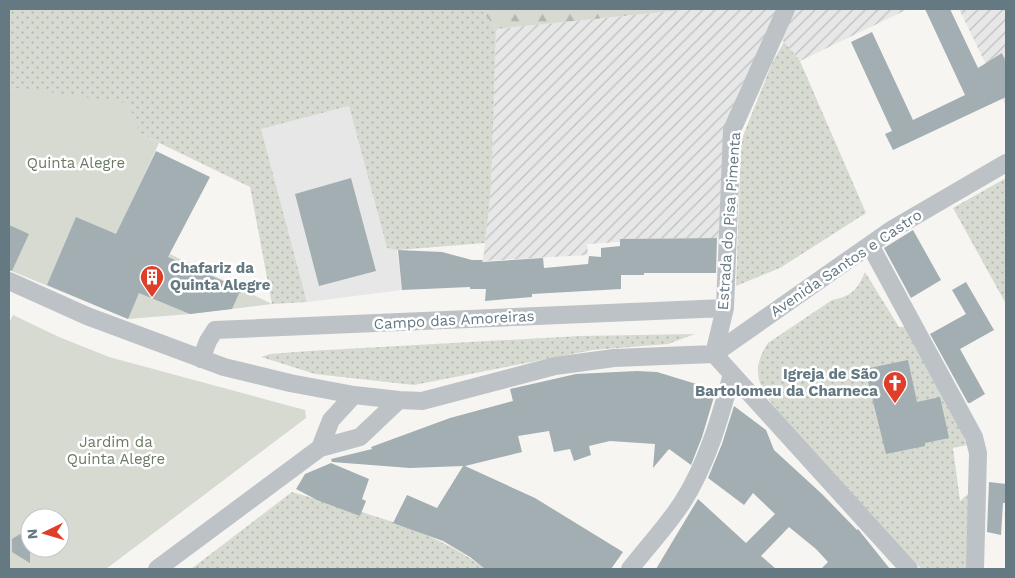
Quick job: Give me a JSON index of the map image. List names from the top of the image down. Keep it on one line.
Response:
{"streets":{"street":["Estrada do Pisa Pimenta","Avenida Santos e Castro","Campo das Amoreiras"]},"crossings":[["Estrada do Pisa Pimenta","Avenida Santos e Castro"],["Estrada do Pisa Pimenta","Campo das Amoreiras"]],"parks":["Quinta Alegre","Jardim da Quinta Alegre"],"places":{"building":["Chafariz da Quinta Alegre"],"church":["Igreja de São Bartolomeu da Charneca"]},"north":"left"}
